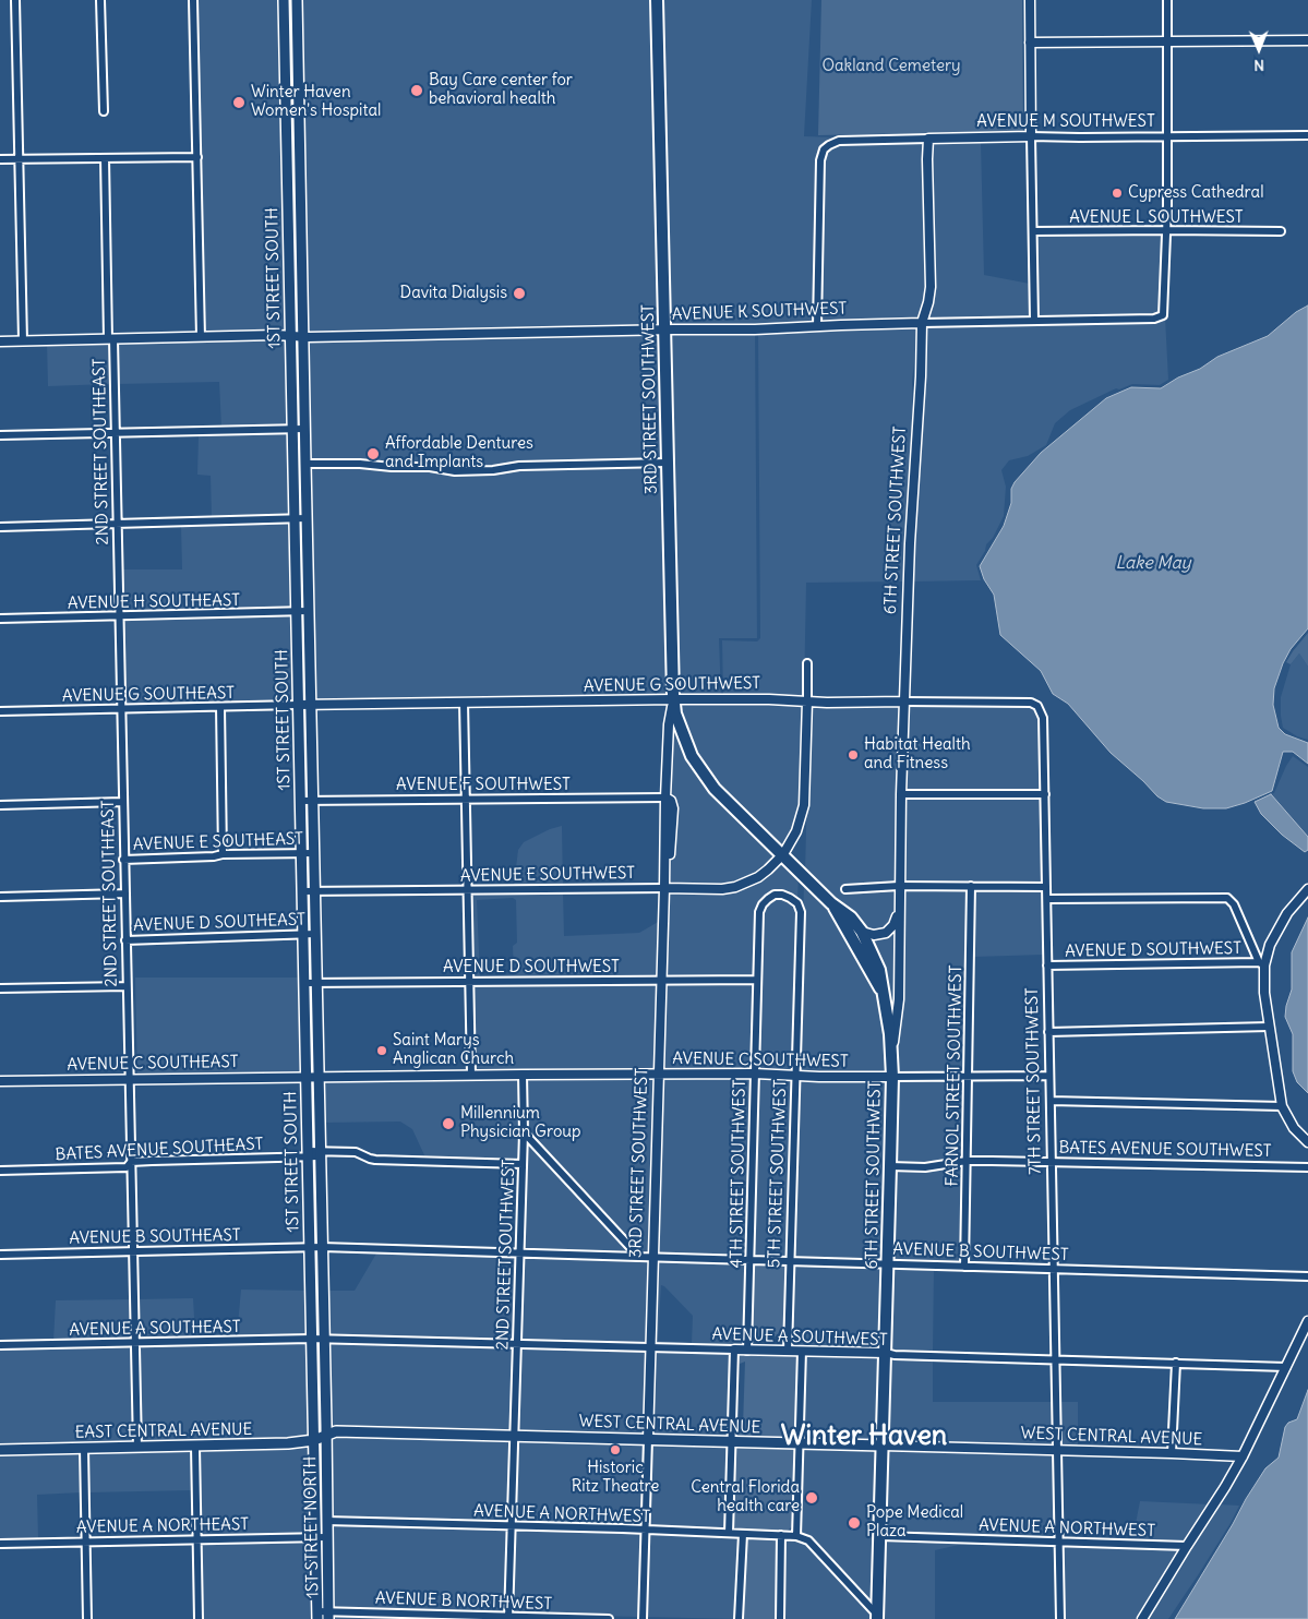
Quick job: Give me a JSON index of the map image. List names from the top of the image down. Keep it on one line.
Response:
{"streets":{"highway":["3RD STREET SOUTHWEST","6TH STREET SOUTHWEST"],"main road":["1ST STREET SOUTH","WEST CENTRAL AVENUE","EAST CENTRAL AVENUE","1ST STREET NORTH"],"street":["AVENUE M SOUTHWEST","AVENUE L SOUTHWEST","AVENUE K SOUTHWEST","2ND STREET SOUTHEAST","AVENUE H SOUTHEAST","AVENUE G SOUTHWEST","AVENUE G SOUTHEAST","AVENUE F SOUTHWEST","AVENUE E SOUTHEAST","AVENUE E SOUTHWEST","AVENUE D SOUTHEAST","AVENUE D SOUTHWEST","AVENUE C SOUTHWEST","AVENUE C SOUTHEAST","FARNOL STREET SOUTHWEST","7TH STREET SOUTHWEST","BATES AVENUE SOUTHEAST","BATES AVENUE SOUTHWEST","4TH STREET SOUTHWEST","5TH STREET SOUTHWEST","AVENUE B SOUTHEAST","AVENUE B SOUTHWEST","2ND STREET SOUTHWEST","AVENUE A SOUTHEAST","AVENUE A SOUTHWEST","AVENUE A NORTHWEST","AVENUE A NORTHEAST","AVENUE B NORTHWEST"]},"crossings":[["AVENUE M SOUTHWEST","AVENUE K SOUTHWEST"],["AVENUE M SOUTHWEST","6TH STREET SOUTHWEST"],["AVENUE L SOUTHWEST","AVENUE K SOUTHWEST"],["1ST STREET SOUTH","AVENUE K SOUTHWEST"],["1ST STREET SOUTH","AVENUE H SOUTHEAST"],["1ST STREET SOUTH","AVENUE G SOUTHWEST"],["1ST STREET SOUTH","AVENUE G SOUTHEAST"],["1ST STREET SOUTH","AVENUE F SOUTHWEST"],["1ST STREET SOUTH","AVENUE E SOUTHEAST"],["1ST STREET SOUTH","AVENUE E SOUTHWEST"],["1ST STREET SOUTH","AVENUE D SOUTHEAST"],["1ST STREET SOUTH","AVENUE D SOUTHWEST"],["1ST STREET SOUTH","AVENUE C SOUTHWEST"],["1ST STREET SOUTH","AVENUE C SOUTHEAST"],["1ST STREET SOUTH","BATES AVENUE SOUTHEAST"],["1ST STREET SOUTH","AVENUE B SOUTHEAST"],["1ST STREET SOUTH","AVENUE A SOUTHEAST"],["1ST STREET SOUTH","AVENUE A SOUTHWEST"],["1ST STREET SOUTH","WEST CENTRAL AVENUE"],["1ST STREET SOUTH","EAST CENTRAL AVENUE"],["1ST STREET SOUTH","1ST STREET NORTH"],["AVENUE K SOUTHWEST","3RD STREET SOUTHWEST"],["AVENUE K SOUTHWEST","2ND STREET SOUTHEAST"],["AVENUE K SOUTHWEST","6TH STREET SOUTHWEST"],["3RD STREET SOUTHWEST","AVENUE G SOUTHWEST"],["3RD STREET SOUTHWEST","AVENUE F SOUTHWEST"],["3RD STREET SOUTHWEST","AVENUE E SOUTHWEST"],["3RD STREET SOUTHWEST","AVENUE D SOUTHWEST"],["3RD STREET SOUTHWEST","AVENUE C SOUTHWEST"],["3RD STREET SOUTHWEST","AVENUE B SOUTHWEST"],["3RD STREET SOUTHWEST","AVENUE A SOUTHWEST"],["3RD STREET SOUTHWEST","WEST CENTRAL AVENUE"],["2ND STREET SOUTHEAST","AVENUE H SOUTHEAST"],["2ND STREET SOUTHEAST","AVENUE G SOUTHEAST"],["2ND STREET SOUTHEAST","AVENUE E SOUTHEAST"],["2ND STREET SOUTHEAST","AVENUE D SOUTHEAST"],["2ND STREET SOUTHEAST","AVENUE C SOUTHEAST"],["2ND STREET SOUTHEAST","BATES AVENUE SOUTHEAST"],["2ND STREET SOUTHEAST","AVENUE B SOUTHEAST"],["2ND STREET SOUTHEAST","AVENUE A SOUTHEAST"],["2ND STREET SOUTHEAST","EAST CENTRAL AVENUE"],["6TH STREET SOUTHWEST","AVENUE G SOUTHWEST"],["6TH STREET SOUTHWEST","AVENUE C SOUTHWEST"],["6TH STREET SOUTHWEST","BATES AVENUE SOUTHWEST"],["6TH STREET SOUTHWEST","AVENUE B SOUTHWEST"],["6TH STREET SOUTHWEST","AVENUE A SOUTHWEST"],["6TH STREET SOUTHWEST","WEST CENTRAL AVENUE"],["6TH STREET SOUTHWEST","AVENUE A NORTHWEST"],["AVENUE G SOUTHWEST","AVENUE G SOUTHEAST"],["AVENUE G SOUTHWEST","7TH STREET SOUTHWEST"],["AVENUE D SOUTHWEST","7TH STREET SOUTHWEST"],["AVENUE D SOUTHWEST","4TH STREET SOUTHWEST"],["AVENUE C SOUTHWEST","AVENUE C SOUTHEAST"],["AVENUE C SOUTHWEST","FARNOL STREET SOUTHWEST"],["AVENUE C SOUTHWEST","7TH STREET SOUTHWEST"],["AVENUE C SOUTHWEST","4TH STREET SOUTHWEST"],["AVENUE C SOUTHWEST","5TH STREET SOUTHWEST"],["AVENUE C SOUTHWEST","2ND STREET SOUTHWEST"],["FARNOL STREET SOUTHWEST","BATES AVENUE SOUTHWEST"],["FARNOL STREET SOUTHWEST","AVENUE B SOUTHWEST"],["7TH STREET SOUTHWEST","BATES AVENUE SOUTHWEST"],["7TH STREET SOUTHWEST","AVENUE B SOUTHWEST"],["7TH STREET SOUTHWEST","AVENUE A SOUTHWEST"],["7TH STREET SOUTHWEST","WEST CENTRAL AVENUE"],["7TH STREET SOUTHWEST","AVENUE A NORTHWEST"],["4TH STREET SOUTHWEST","5TH STREET SOUTHWEST"],["4TH STREET SOUTHWEST","AVENUE B SOUTHWEST"],["4TH STREET SOUTHWEST","AVENUE A SOUTHWEST"],["5TH STREET SOUTHWEST","AVENUE B SOUTHWEST"],["5TH STREET SOUTHWEST","AVENUE A SOUTHWEST"],["2ND STREET SOUTHWEST","AVENUE A SOUTHWEST"],["2ND STREET SOUTHWEST","WEST CENTRAL AVENUE"],["2ND STREET SOUTHWEST","AVENUE A NORTHWEST"],["2ND STREET SOUTHWEST","AVENUE B NORTHWEST"],["AVENUE A SOUTHEAST","AVENUE A SOUTHWEST"],["WEST CENTRAL AVENUE","EAST CENTRAL AVENUE"],["WEST CENTRAL AVENUE","1ST STREET NORTH"],["EAST CENTRAL AVENUE","1ST STREET NORTH"],["AVENUE A NORTHWEST","1ST STREET NORTH"],["AVENUE A NORTHEAST","1ST STREET NORTH"],["1ST STREET NORTH","AVENUE B NORTHWEST"]],"districts":["Winter Haven"],"water":["Lake May"],"parks":["Oakland Cemetery"],"places":["Bay Care center for behavioral health","Winter Haven Women's Hospital","Cypress Cathedral","Davita Dialysis","Affordable Dentures and Implants","Habitat Health and Fitness","Saint Marys Anglican Church","Millennium Physician Group","Historic Ritz Theatre","Central Florida health care","Pope Medical Plaza"],"north":"bottom"}
